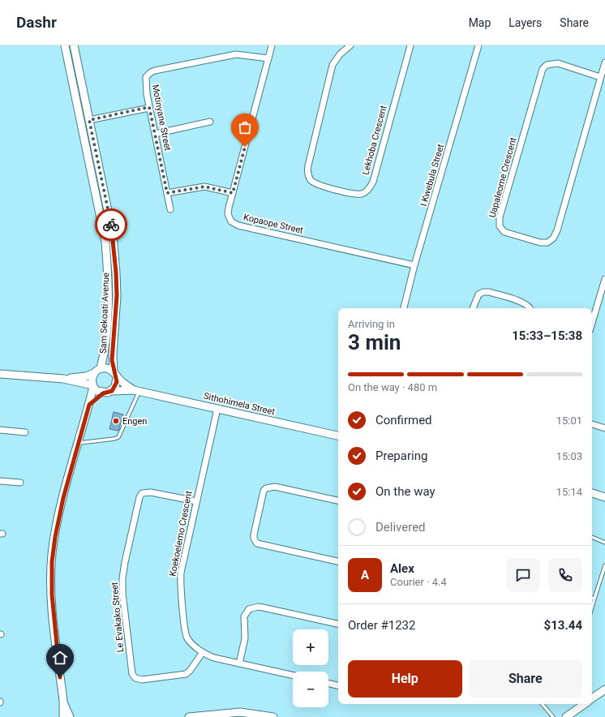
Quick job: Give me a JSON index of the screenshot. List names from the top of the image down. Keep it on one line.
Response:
{"streets":{"street":["Motinyane Street","Lekhoba Crescent","I Kwebula Street","Uapaleome Crescent","Kopaope Street","Sam Sekoati Avenue","Sithohimela Street","Koekoelemo Crescent","Le Evakako Street"]},"crossings":[["Motinyane Street","Kopaope Street"],["I Kwebula Street","Kopaope Street"],["Sam Sekoati Avenue","Sithohimela Street"],["Sithohimela Street","Koekoelemo Crescent"],["Koekoelemo Crescent","Le Evakako Street"]],"places":["Engen"],"page":{"header":"Dashr","nav":["Map","Layers","Share"],"heading":["3 min","Arriving in","15:33–15:38"],"panel":["Alex","Courier · 4.4","Order #1232","$13.44"],"bar":"On the way · 480 m","list":[["Confirmed","15:01"],["Preparing","15:03"],["On the way","15:14"],"Delivered"],"round":"A","map_buttons":["+","−"],"buttons":["Help","Share"]}}
